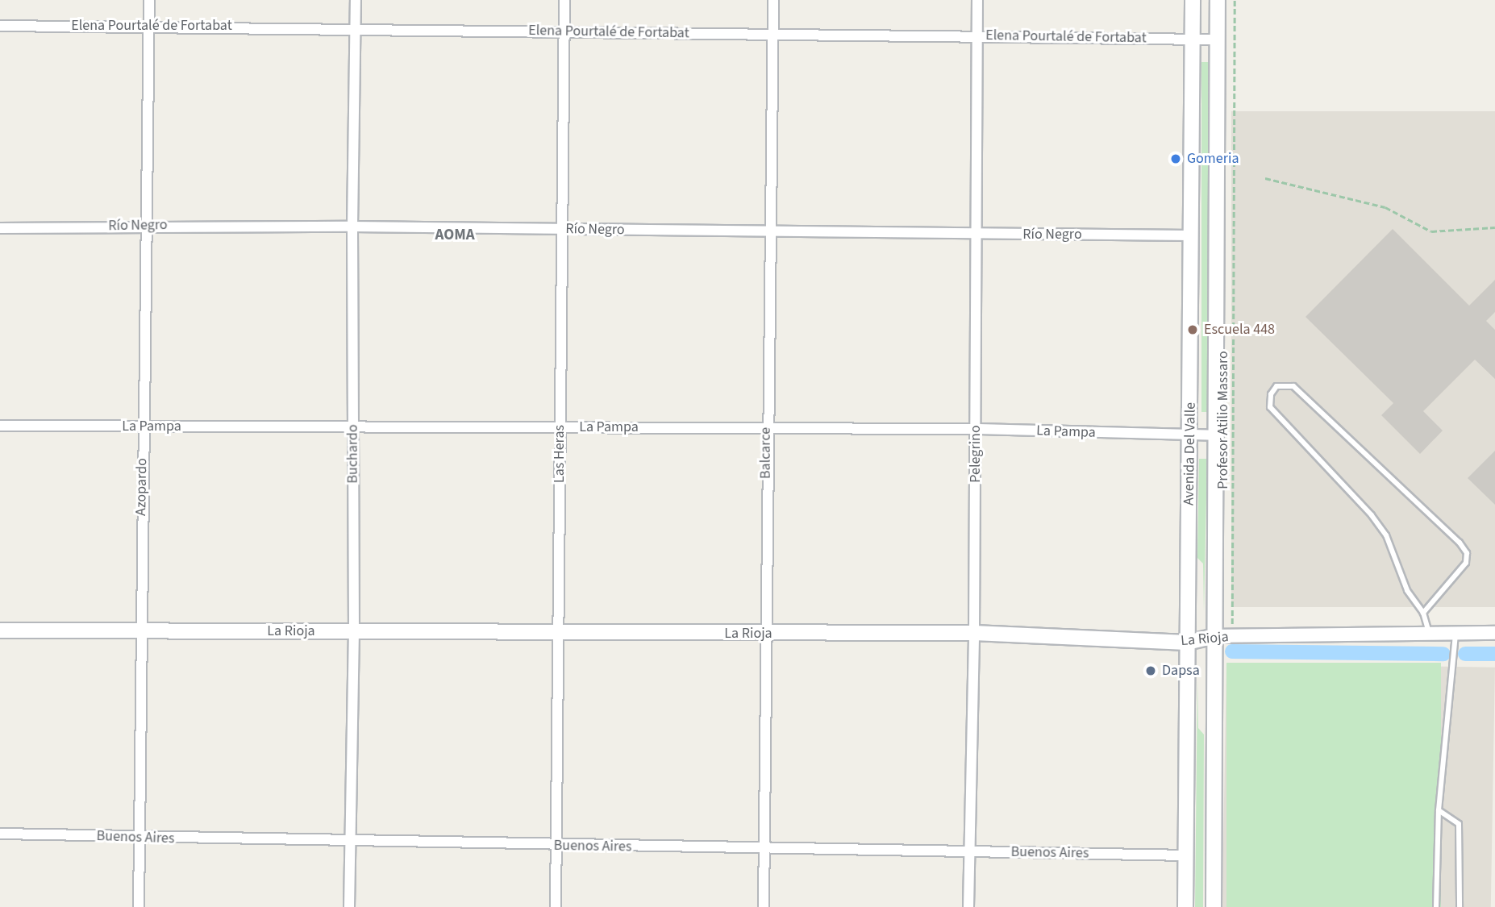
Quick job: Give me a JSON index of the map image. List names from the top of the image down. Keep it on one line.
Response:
{"streets":{"main road":["Avenida Del Valle","La Rioja"],"street":["Elena Pourtalé de Fortabat","Río Negro","La Pampa","Balcarce","Buchardo","Las Heras","Pelegrino","Azopardo","Buenos Aires"],"path":["Profesor Atilio Massaro"]},"crossings":[["Elena Pourtalé de Fortabat","Balcarce"],["Elena Pourtalé de Fortabat","Buchardo"],["Elena Pourtalé de Fortabat","Las Heras"],["Elena Pourtalé de Fortabat","Pelegrino"],["Elena Pourtalé de Fortabat","Avenida Del Valle"],["Elena Pourtalé de Fortabat","Azopardo"],["Río Negro","Balcarce"],["Río Negro","Buchardo"],["Río Negro","Las Heras"],["Río Negro","Pelegrino"],["Río Negro","Avenida Del Valle"],["Río Negro","Azopardo"],["Profesor Atilio Massaro","La Rioja"],["La Pampa","Balcarce"],["La Pampa","Buchardo"],["La Pampa","Las Heras"],["La Pampa","Pelegrino"],["La Pampa","Avenida Del Valle"],["La Pampa","Azopardo"],["Balcarce","La Rioja"],["Balcarce","Buenos Aires"],["Buchardo","La Rioja"],["Buchardo","Buenos Aires"],["Las Heras","La Rioja"],["Las Heras","Buenos Aires"],["Pelegrino","La Rioja"],["Pelegrino","Buenos Aires"],["Avenida Del Valle","La Rioja"],["Avenida Del Valle","Buenos Aires"],["Azopardo","La Rioja"],["Azopardo","Buenos Aires"]],"districts":["AOMA"],"places":["Gomeria","Escuela 448","Dapsa"]}
